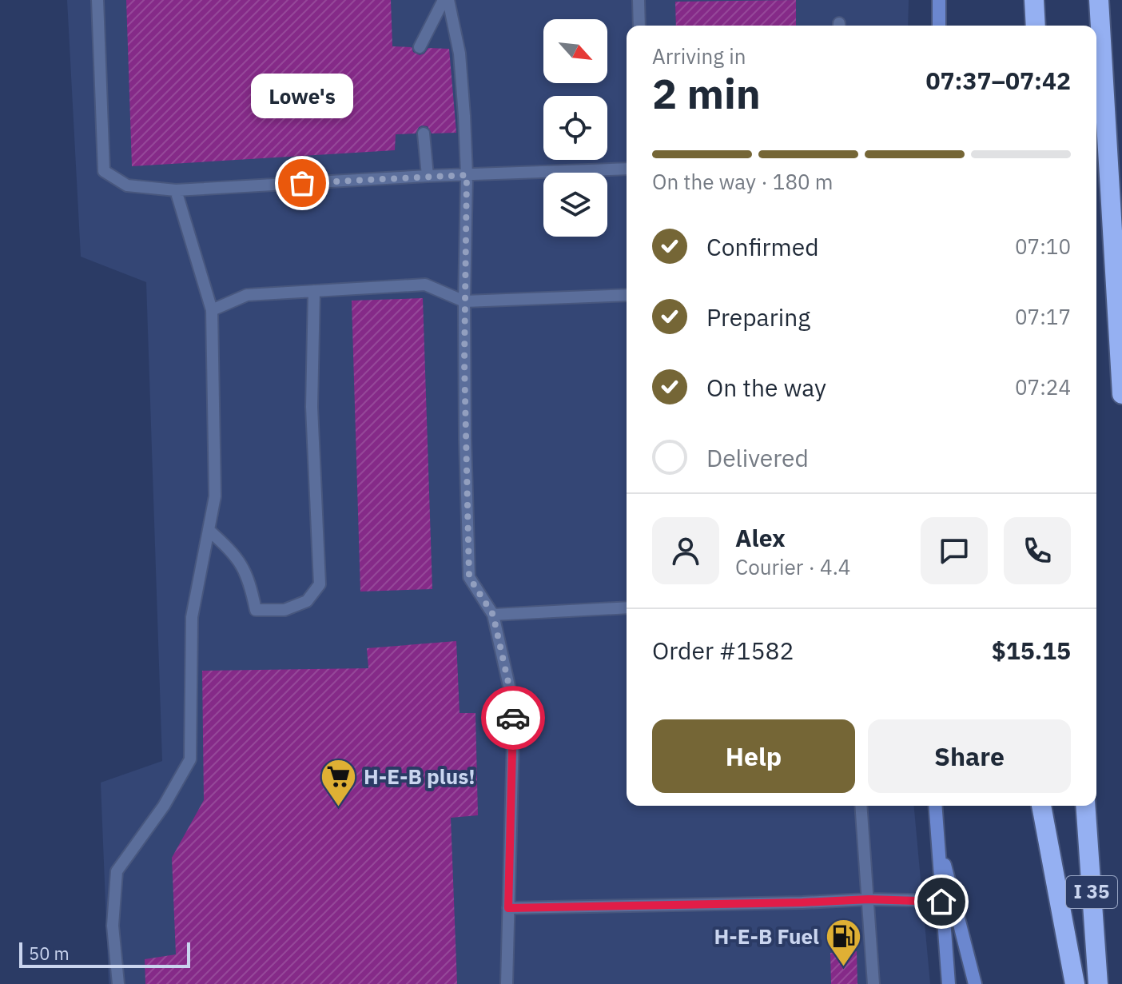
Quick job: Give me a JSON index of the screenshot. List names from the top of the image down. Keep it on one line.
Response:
{"streets":{"highway":["I 35"]},"places":{"other":["Lowe's"],"supermarket":["H-E-B plus!"],"fuel station":["H-E-B Fuel"]},"scale_bar":"50 m","north":"bottom right","page":{"heading":["2 min","Arriving in","07:37–07:42"],"panel":["Alex","Courier · 4.4","Order #1582","$15.15"],"bubble":"Lowe's","bar":"On the way · 180 m","list":[["Confirmed","07:10"],["Preparing","07:17"],["On the way","07:24"],"Delivered"],"buttons":["Help","Share"],"scale":"50 m"}}
